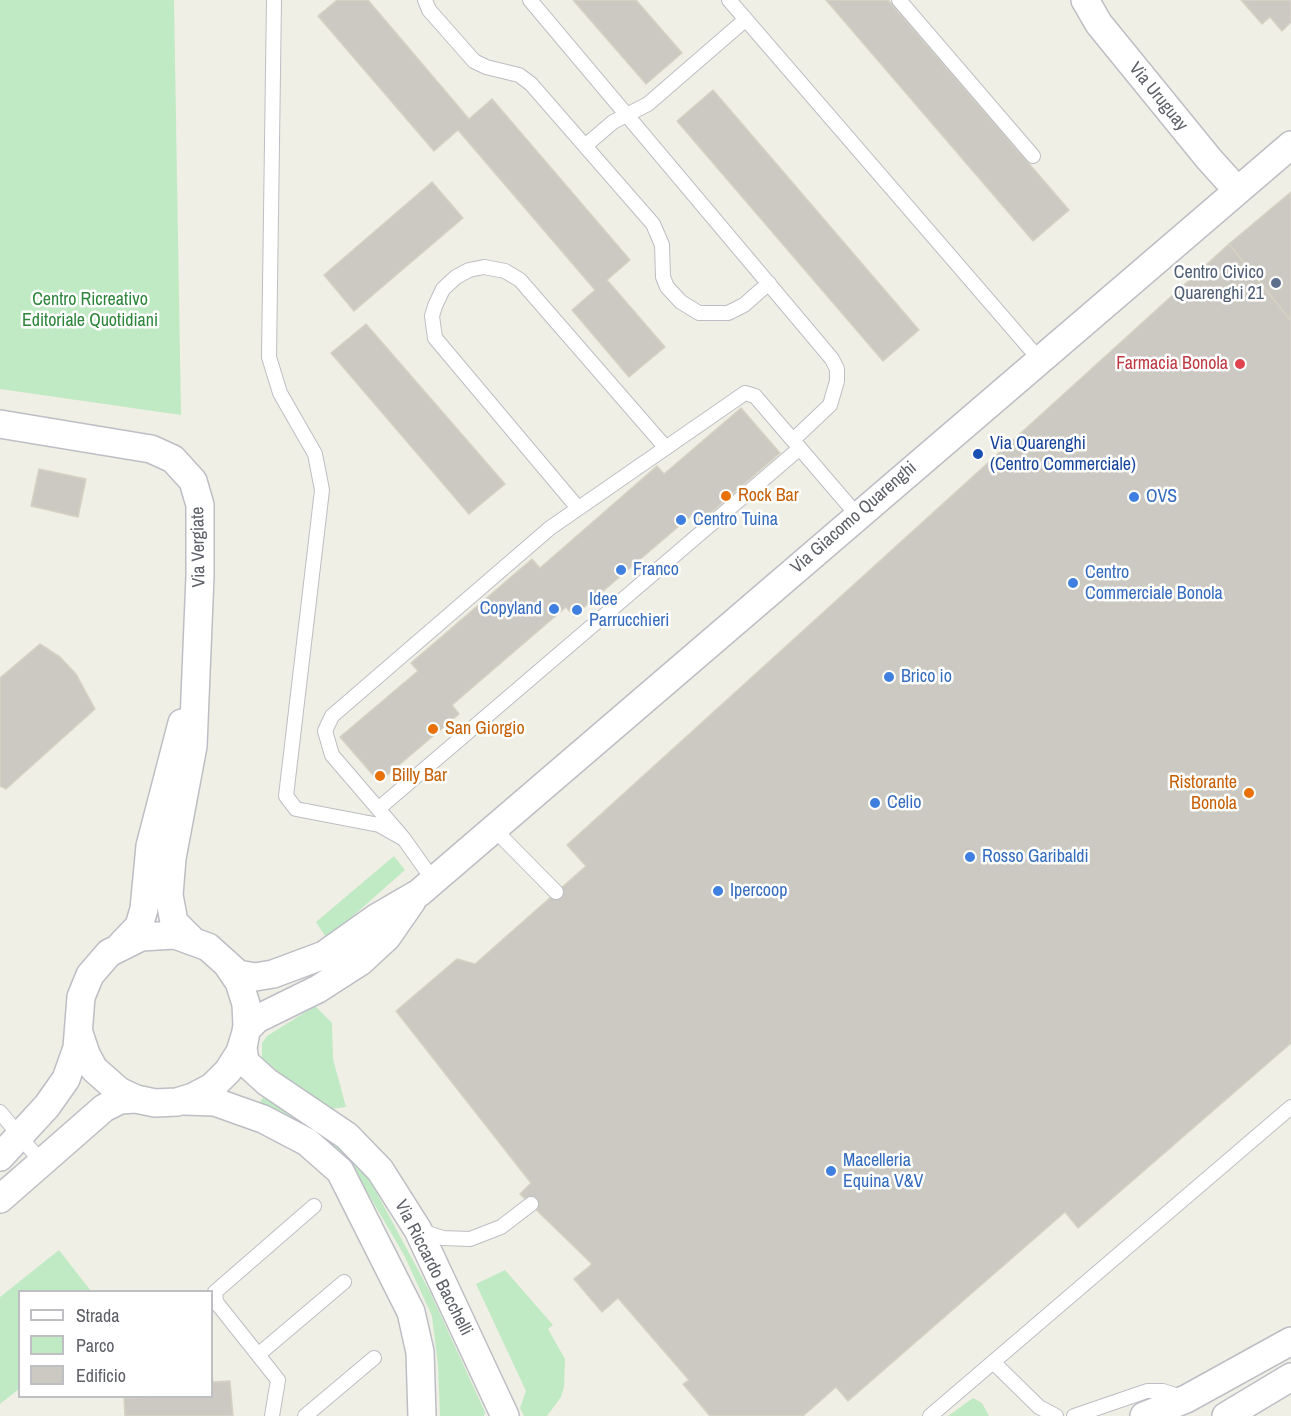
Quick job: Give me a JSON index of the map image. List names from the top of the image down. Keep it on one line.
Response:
{"streets":{"street":["Via Uruguay","Via Giacomo Quarenghi","Via Vergiate","Via Riccardo Bacchelli"]},"crossings":[["Via Uruguay","Via Giacomo Quarenghi"],["Via Giacomo Quarenghi","Via Vergiate"],["Via Giacomo Quarenghi","Via Riccardo Bacchelli"],["Via Vergiate","Via Riccardo Bacchelli"]],"parks":["Centro Ricreativo Editoriale Quotidiani"],"places":["Centro Civico Quarenghi 21","Farmacia Bonola","Via Quarenghi (Centro Commerciale)","Rock Bar","OVS","Centro Tuina","Franco","Centro Commerciale Bonola","Copyland","Idee Parrucchieri","Brico io","San Giorgio","Billy Bar","Ristorante Bonola","Celio","Rosso Garibaldi","Ipercoop","Macelleria Equina V&V"],"legend":["Strada","Parco","Edificio"]}
